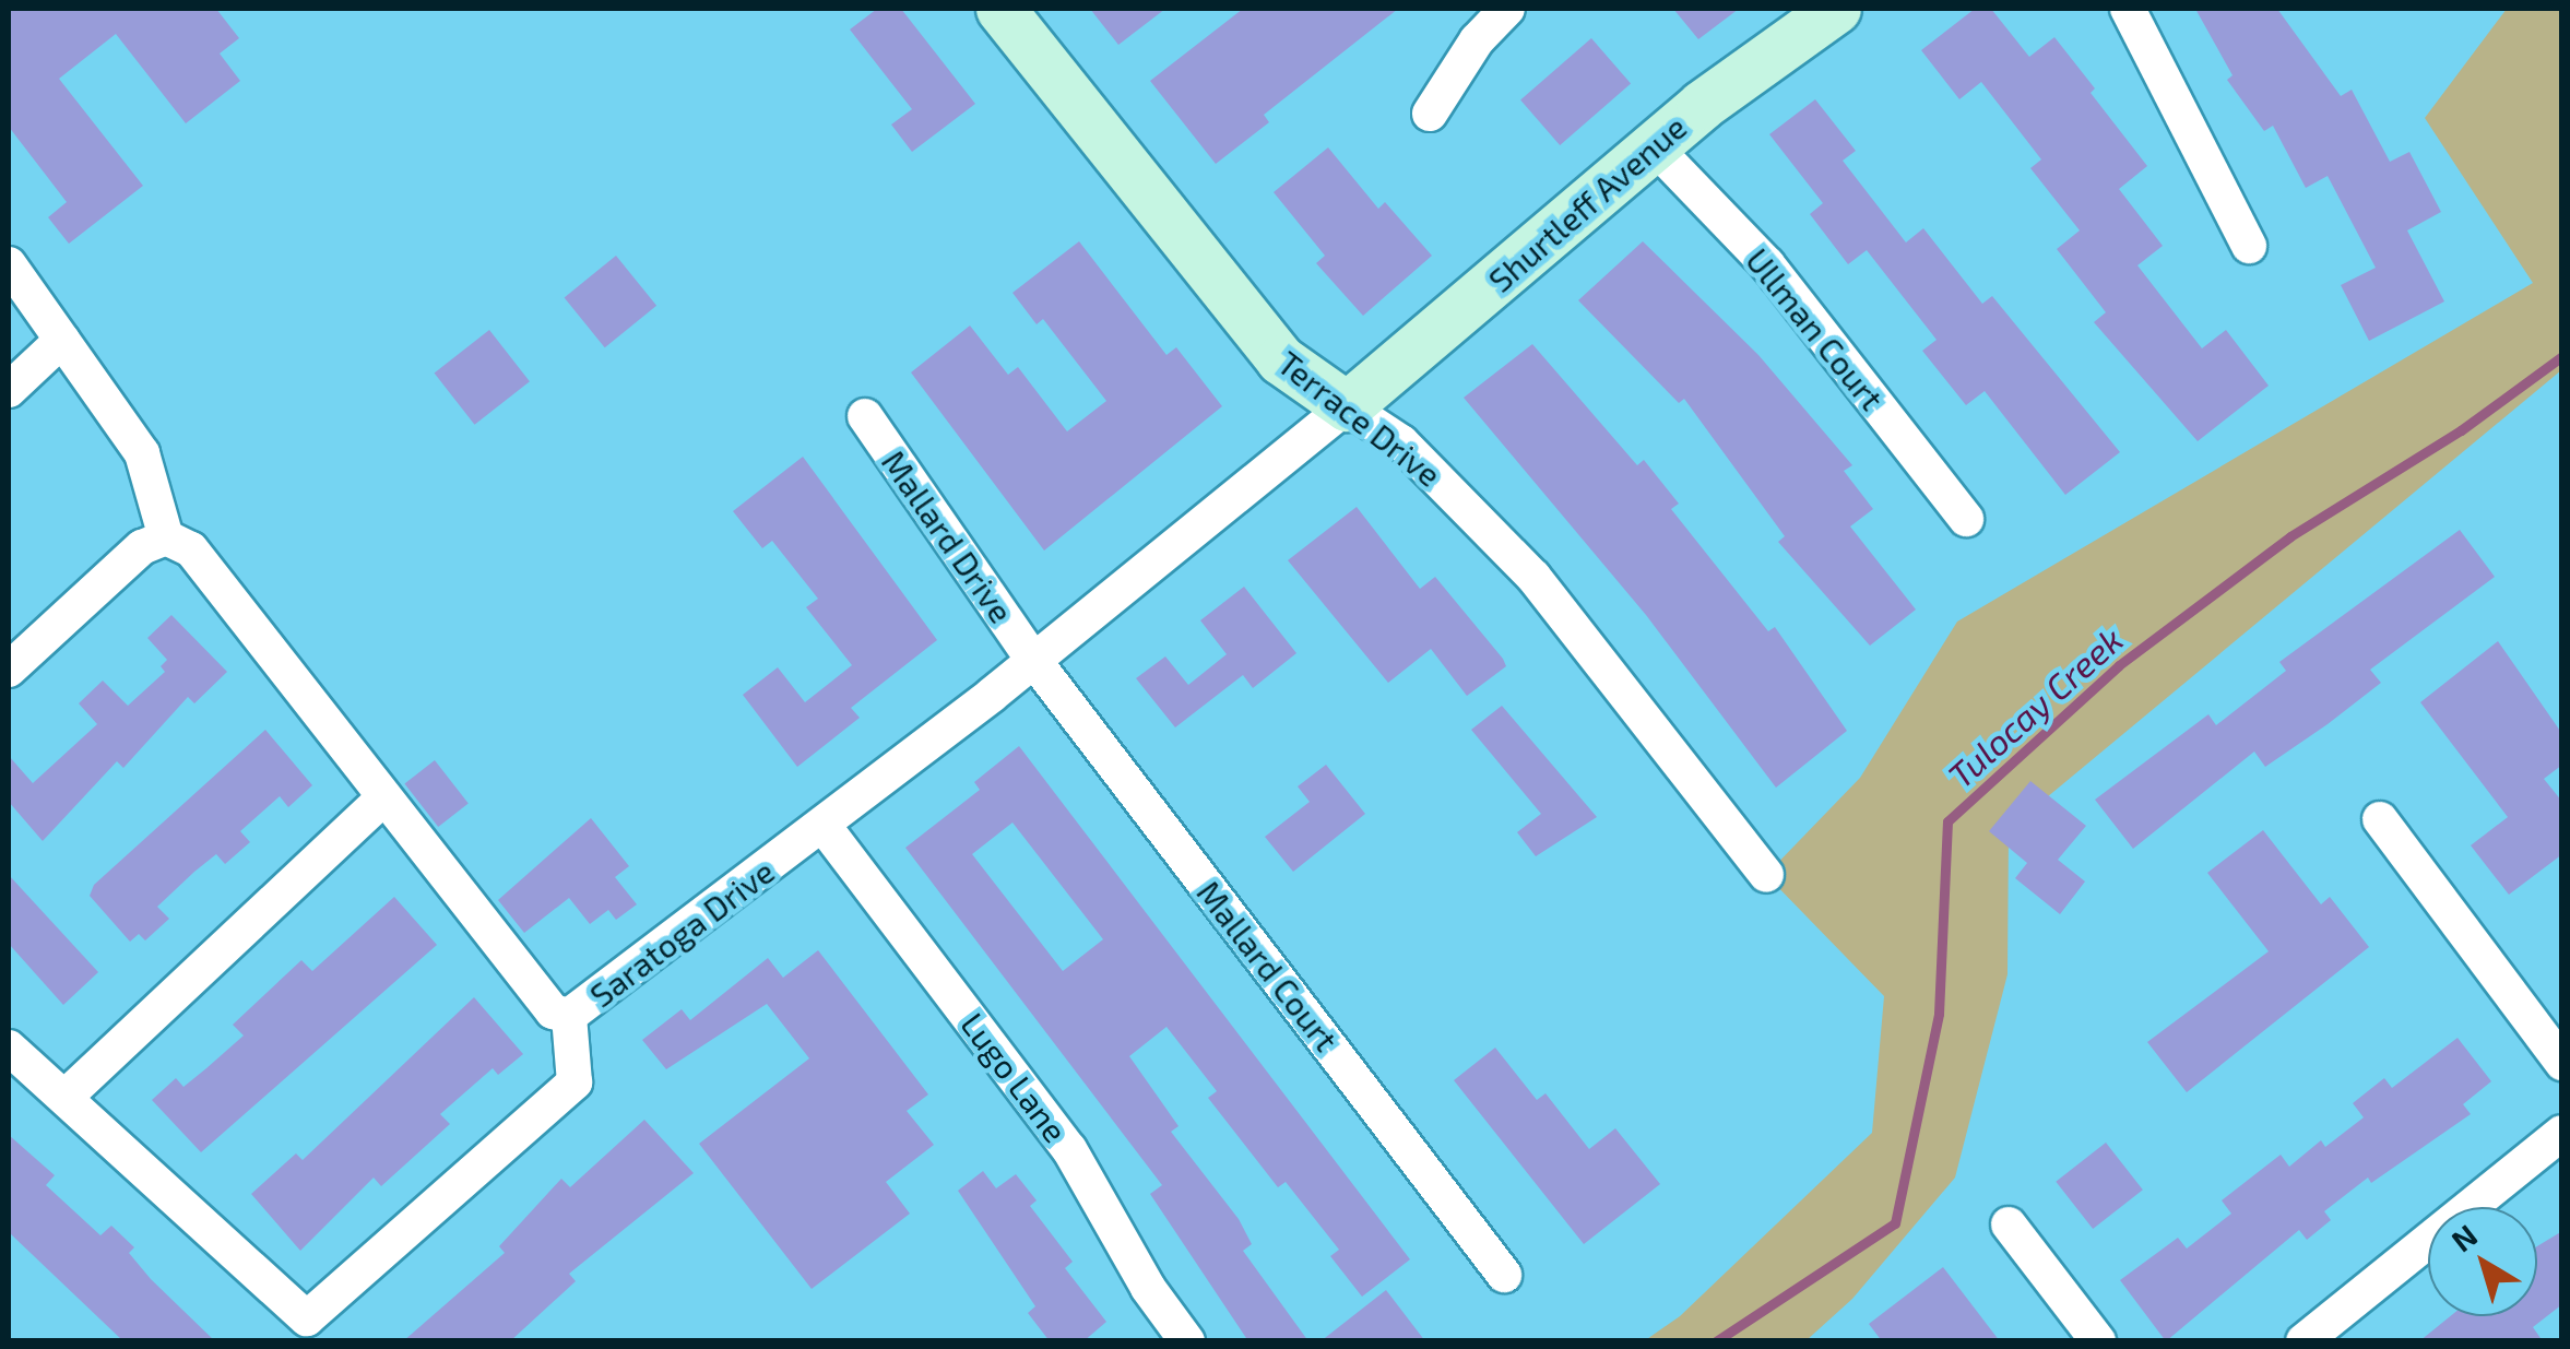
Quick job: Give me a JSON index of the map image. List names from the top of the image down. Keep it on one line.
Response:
{"streets":{"street":["Shurtleff Avenue","Ullman Court","Terrace Drive","Mallard Drive","Saratoga Drive","Mallard Court","Lugo Lane"]},"crossings":[["Shurtleff Avenue","Ullman Court"],["Shurtleff Avenue","Terrace Drive"],["Shurtleff Avenue","Saratoga Drive"],["Terrace Drive","Saratoga Drive"],["Mallard Drive","Saratoga Drive"],["Mallard Drive","Mallard Court"],["Saratoga Drive","Mallard Court"],["Saratoga Drive","Lugo Lane"]],"water":["Tulocay Creek"],"north":"top left"}
